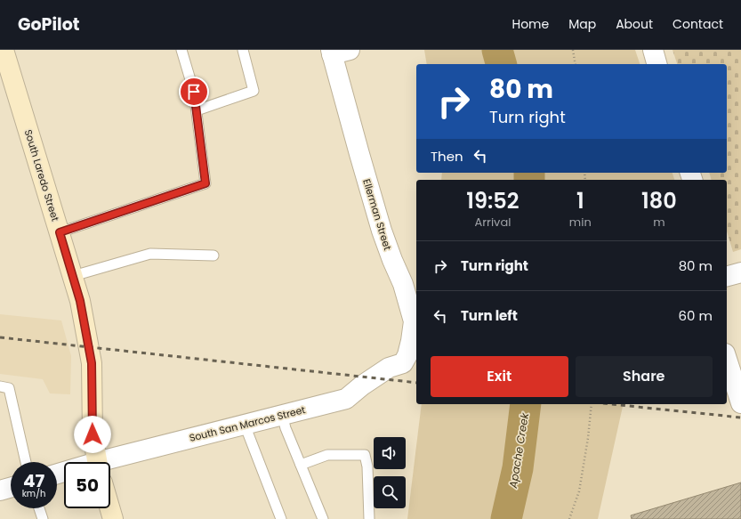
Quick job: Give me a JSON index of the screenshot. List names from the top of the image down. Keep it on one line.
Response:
{"streets":{"main road":["South Laredo Street"],"street":["Ellerman Street","South San Marcos Street"]},"crossings":[["Ellerman Street","South San Marcos Street"]],"water":["Apache Creek"],"page":{"header":"GoPilot","nav":["Home","Map","About","Contact"],"turn":["80 m","Turn right"],"then":"Then","eta":["19:52","Arrival","1","min","180","m"],"list":[{"name":"Turn right","value":"80 m"},{"name":"Turn left","value":"60 m"}],"buttons":["Exit","Share"],"speed":"47 km/h","limit":"50"}}
